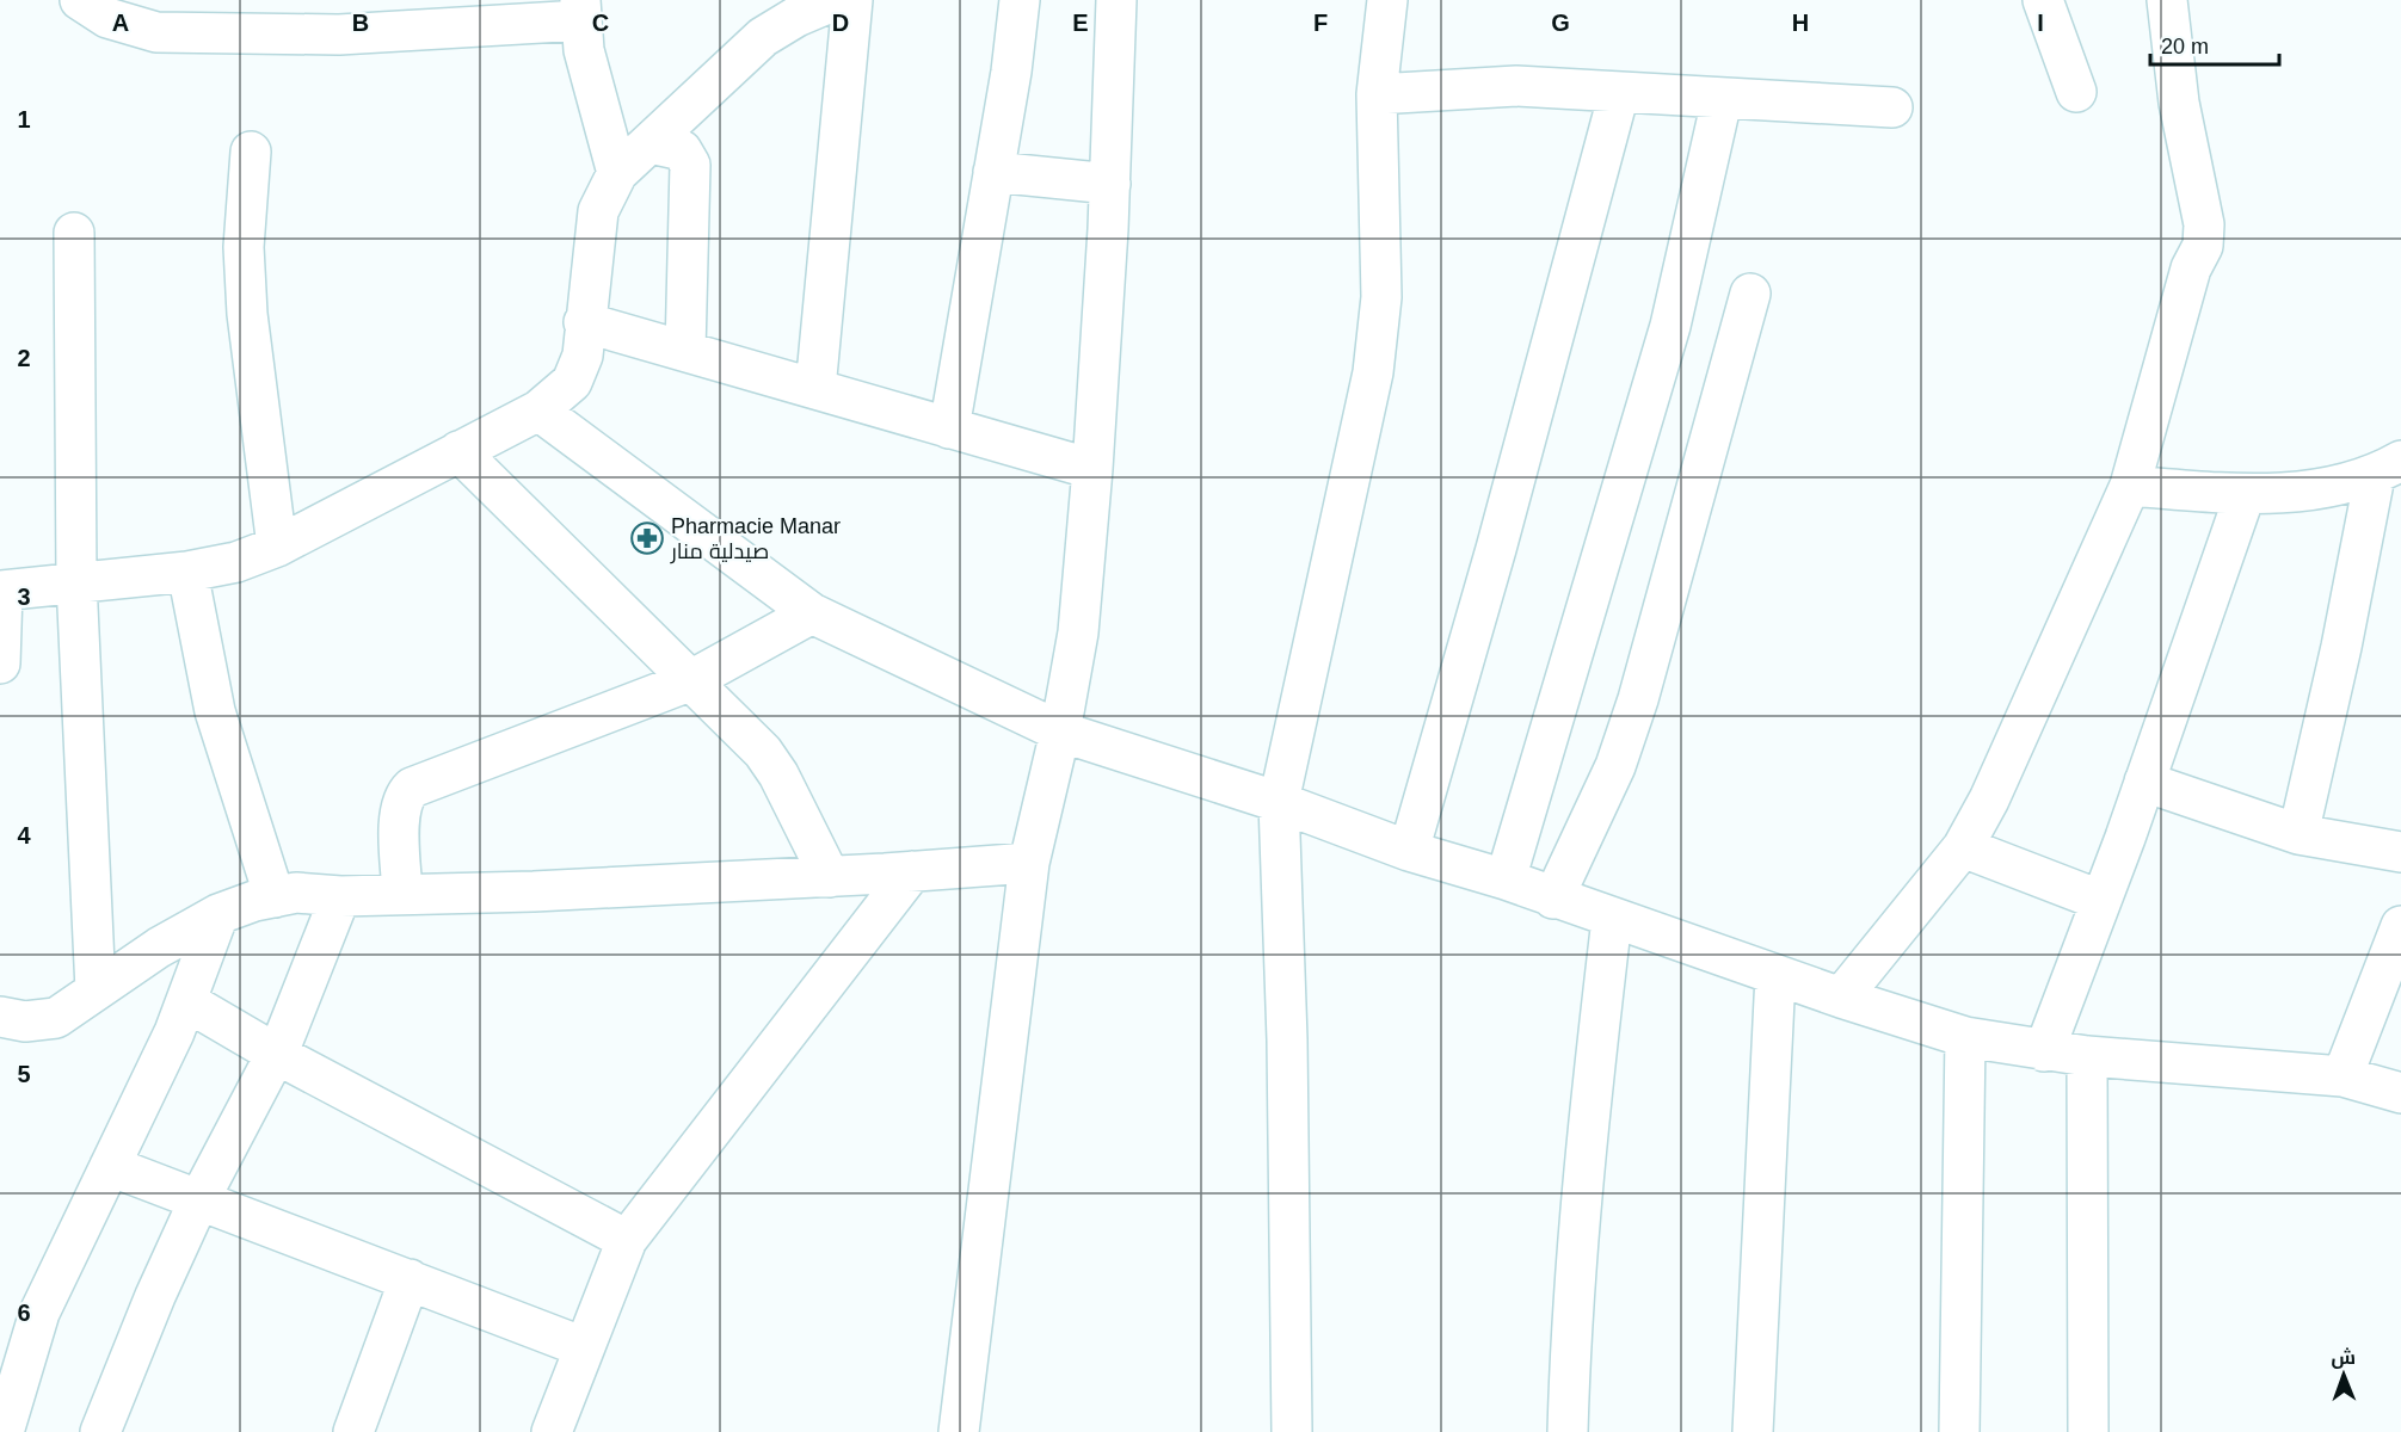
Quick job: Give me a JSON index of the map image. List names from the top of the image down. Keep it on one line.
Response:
{"places":{"pharmacy":["Pharmacie Manar صيدلية منار"]},"scale_bar":"20 m","north":"top","grid":{"columns":["A","B","C","D","E","F","G","H","I"],"rows":["1","2","3","4","5","6"]}}
